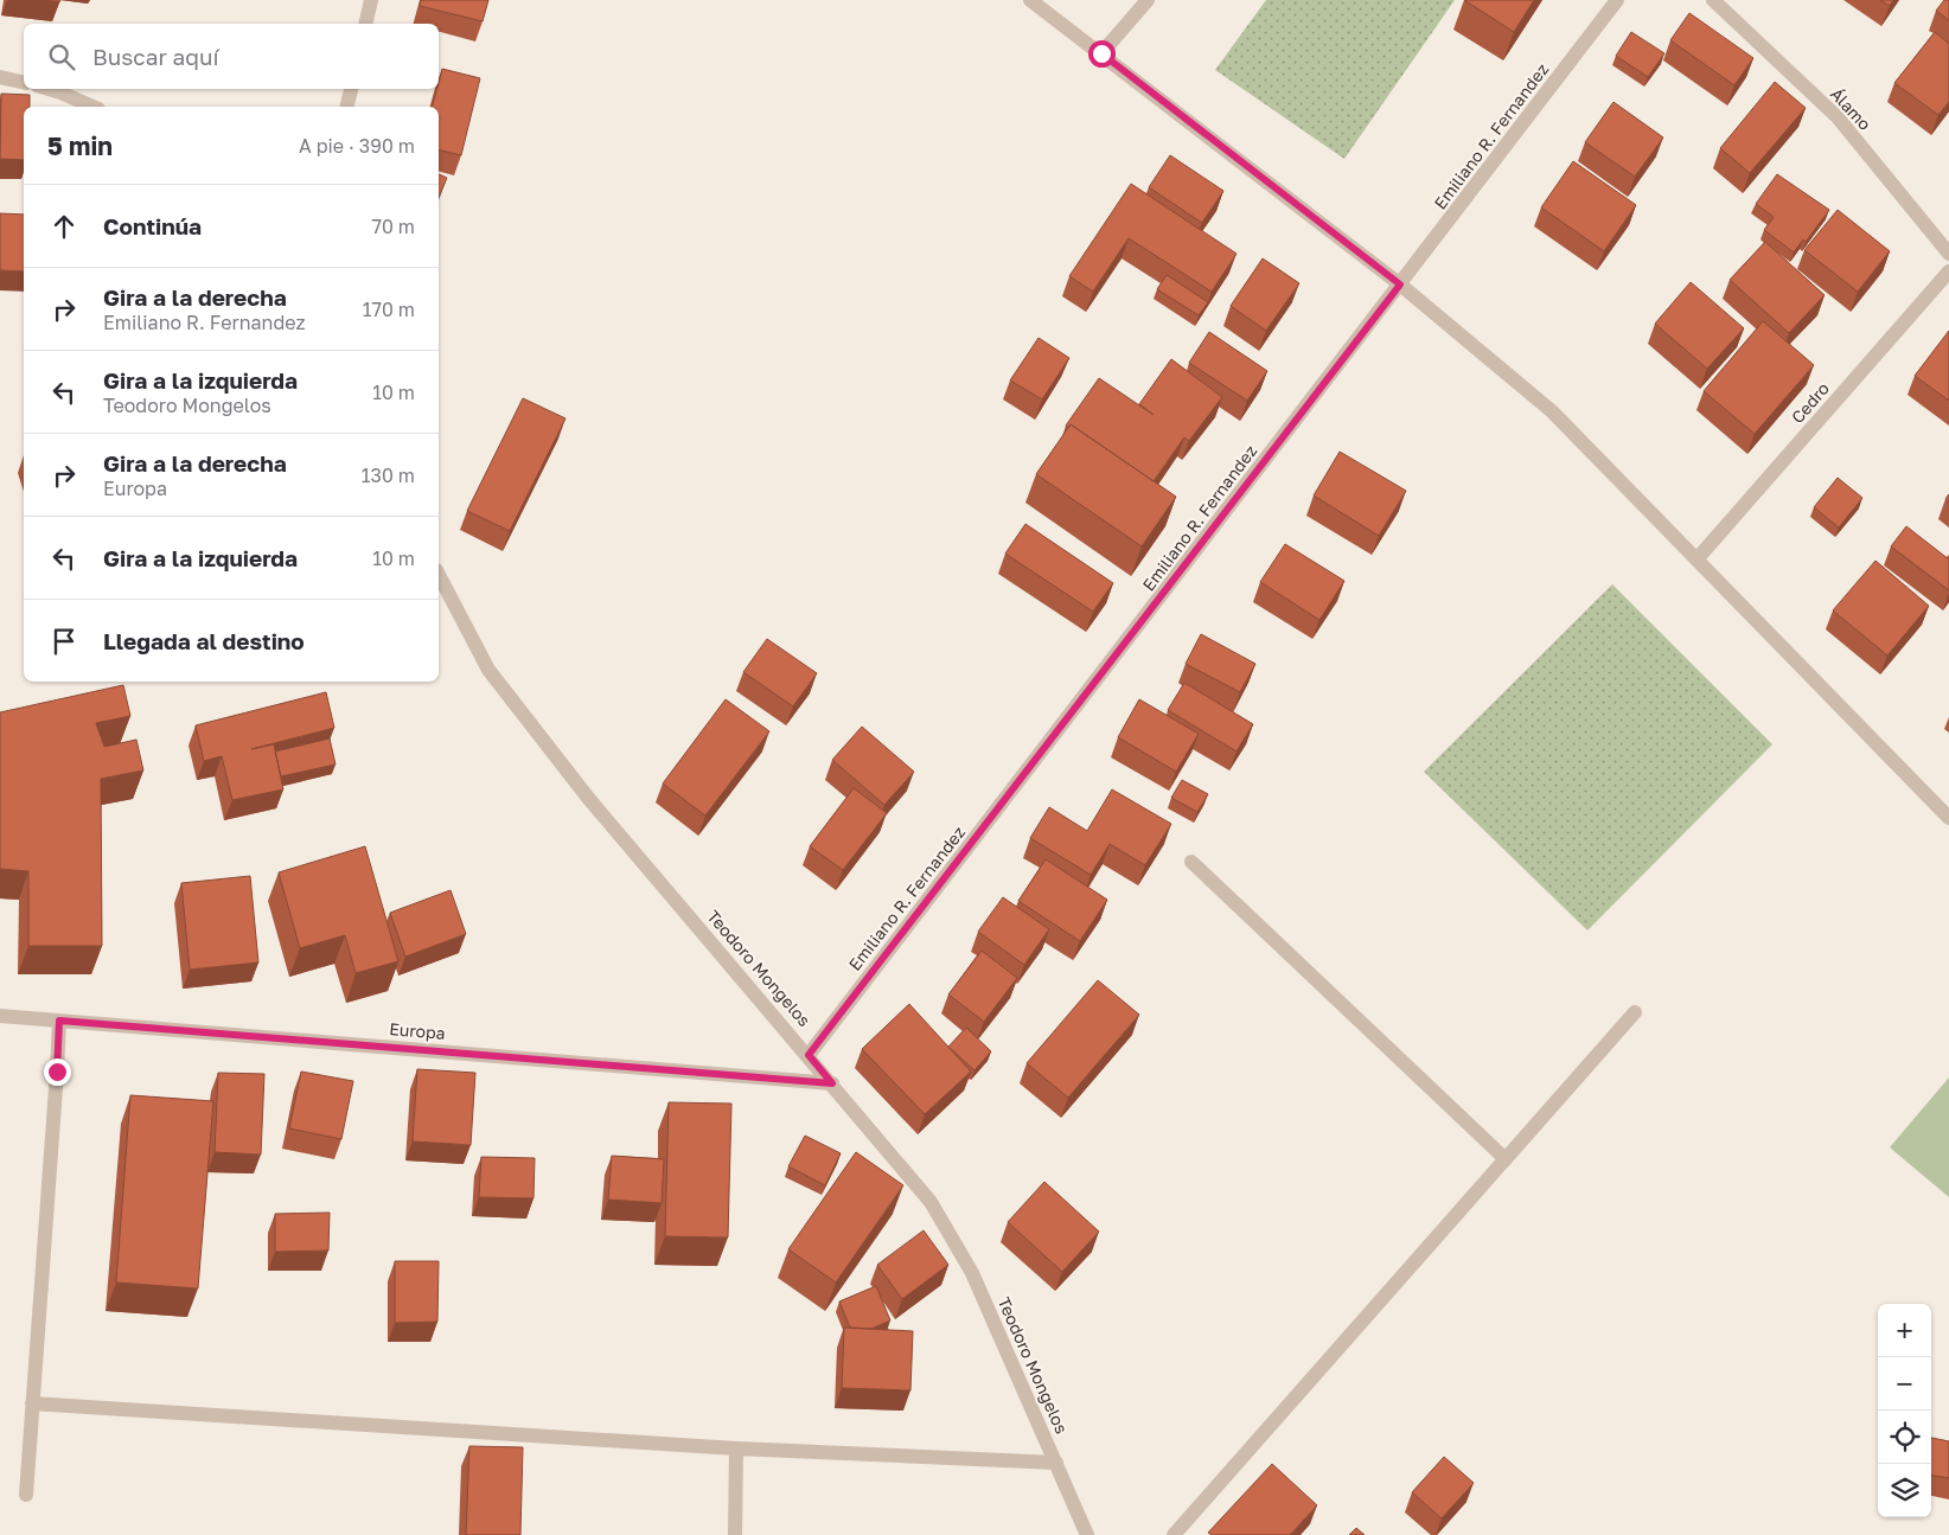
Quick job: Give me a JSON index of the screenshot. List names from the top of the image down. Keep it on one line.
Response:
{"streets":{"street":["Álamo","Emiliano R. Fernandez","Cedro","Teodoro Mongelos","Europa"]},"crossings":[["Emiliano R. Fernandez","Teodoro Mongelos"],["Teodoro Mongelos","Europa"]],"page":{"search":"Buscar aquí","heading":["5 min","A pie · 390 m"],"list":[["Continúa","70 m"],["Gira a la derecha","Emiliano R. Fernandez","170 m"],["Gira a la izquierda","Teodoro Mongelos","10 m"],["Gira a la derecha","Europa","130 m"],["Gira a la izquierda","10 m"],"Llegada al destino"],"map_buttons":["+","−"]}}
